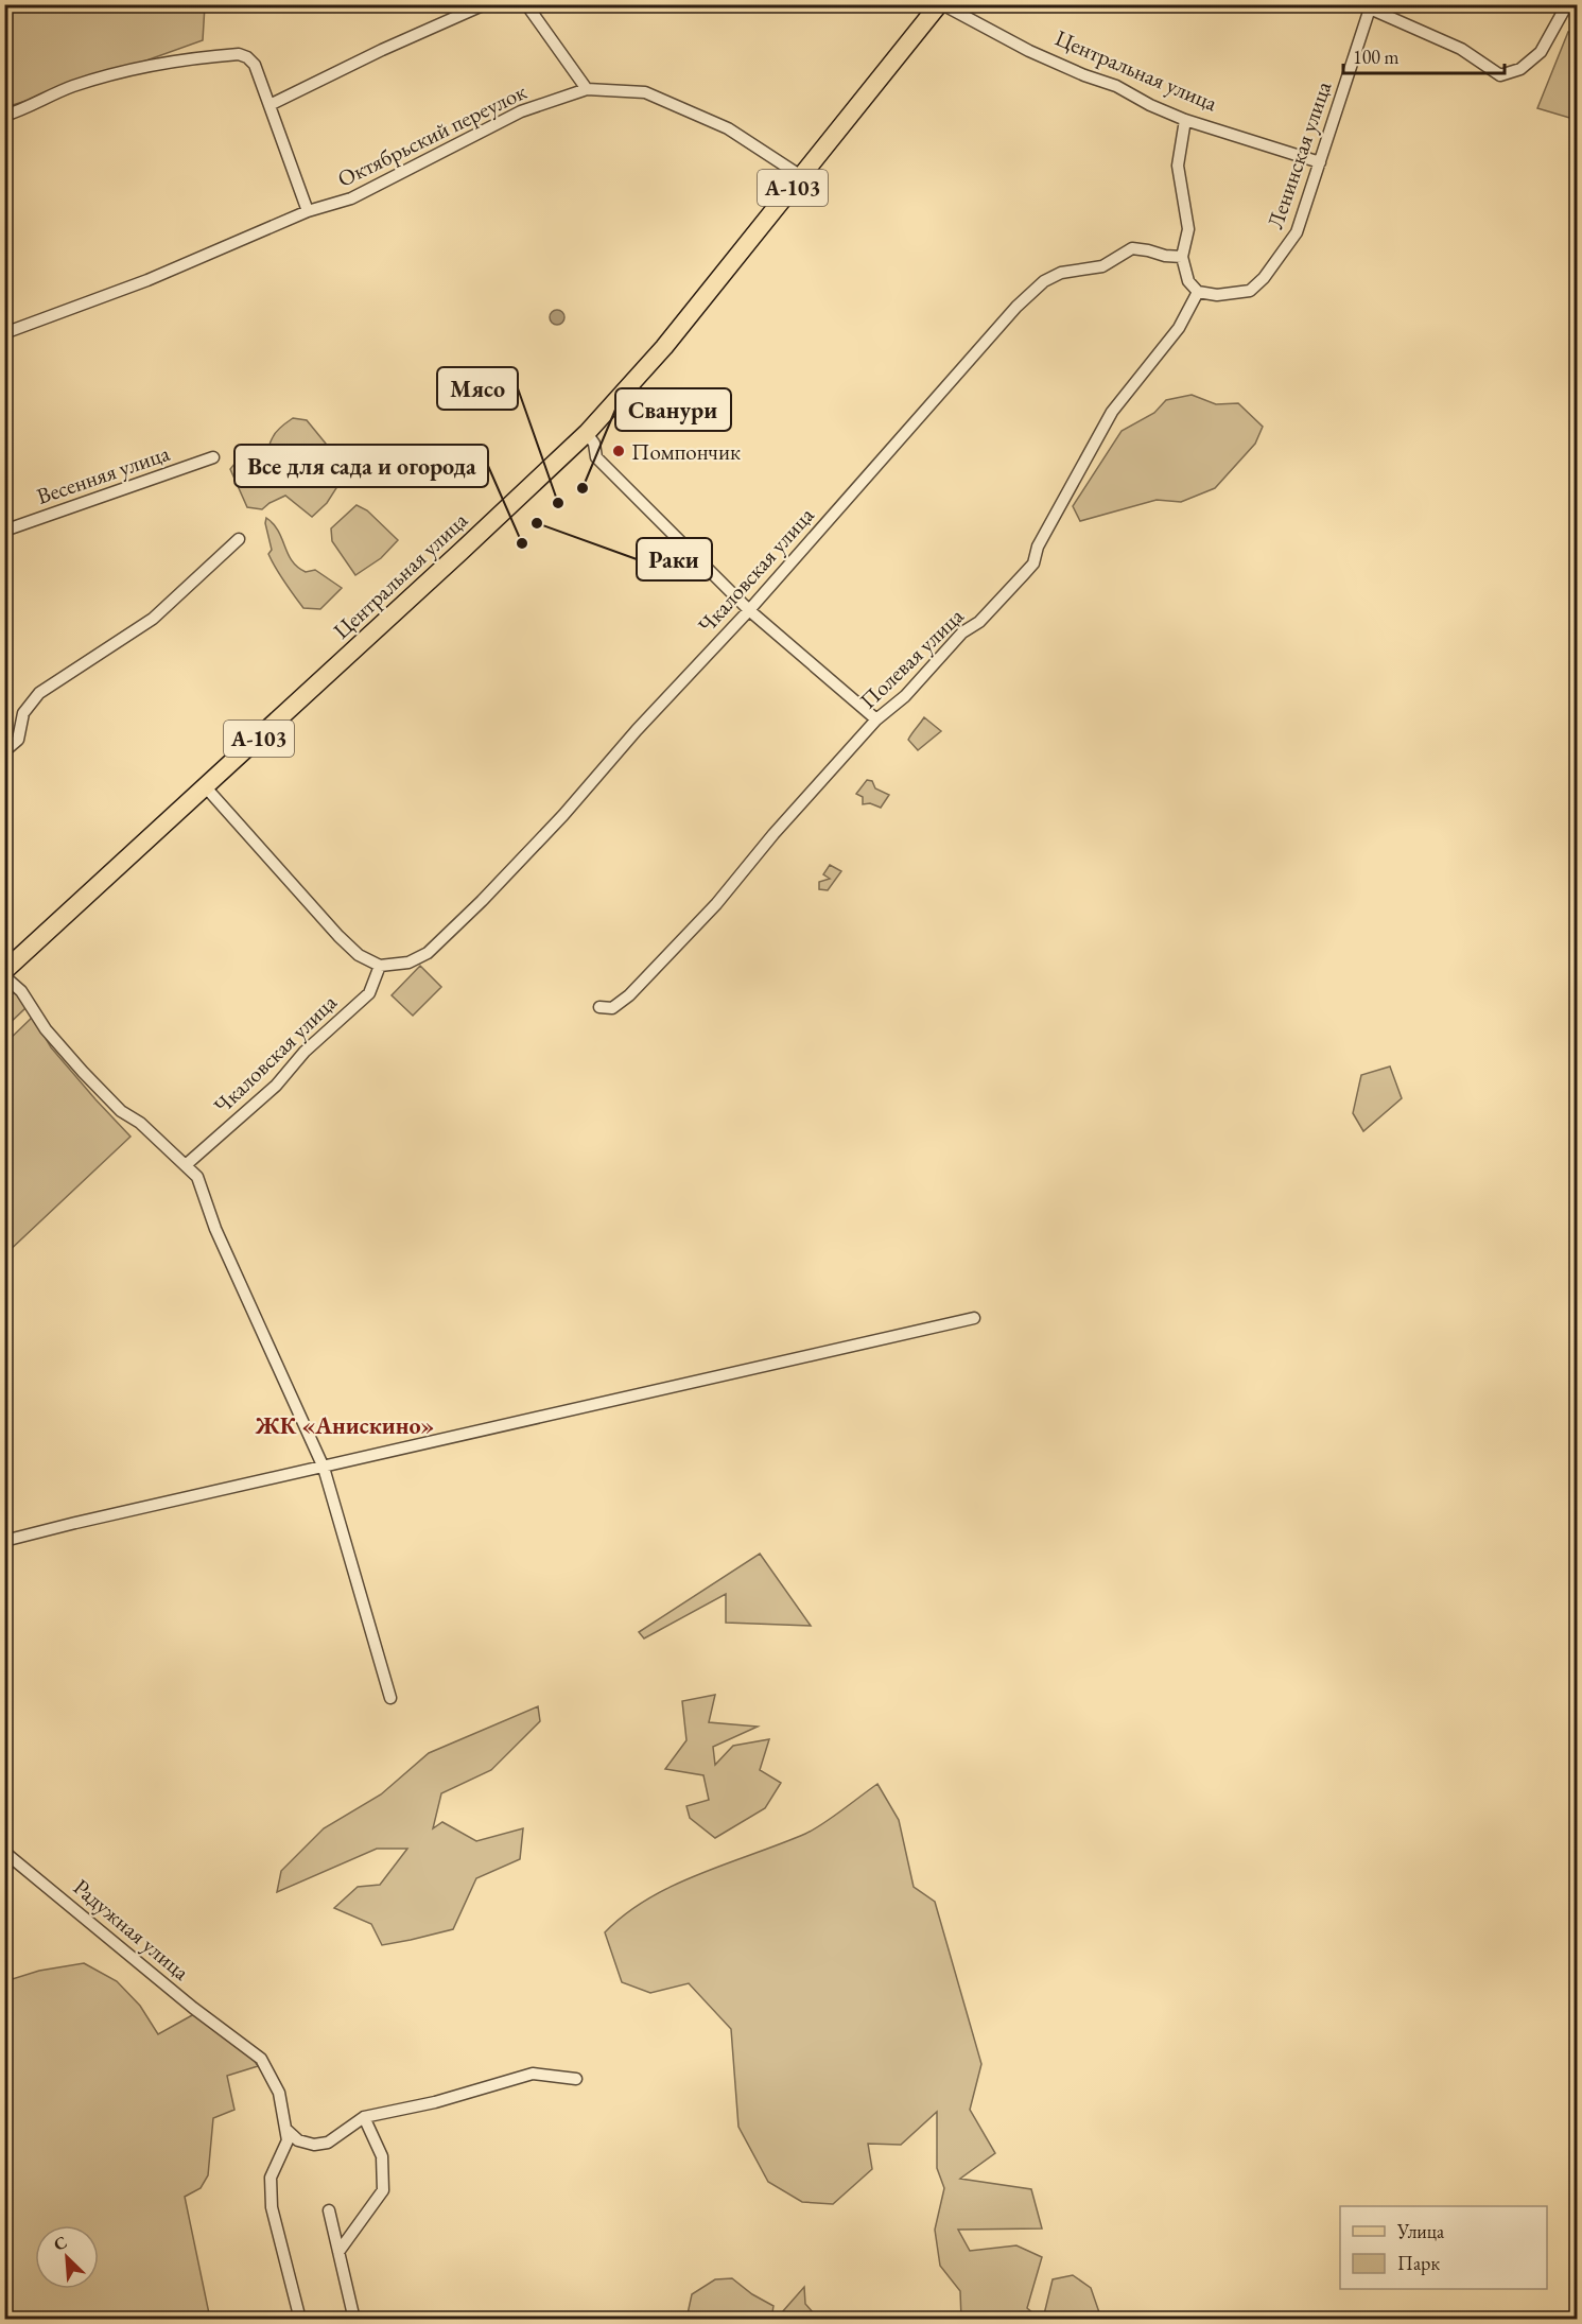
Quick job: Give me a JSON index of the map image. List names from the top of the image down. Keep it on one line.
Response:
{"streets":{"main road":["Центральная улица","А-103"],"street":["Октябрьский переулок","Ленинская улица","Весенняя улица","Чкаловская улица","Полевая улица","Радужная улица"]},"crossings":[["Центральная улица","Октябрьский переулок"],["Центральная улица","Ленинская улица"],["Ленинская улица","Полевая улица"]],"districts":["ЖК «Анискино»"],"places":["Помпончик","Сванури","Мясо","Раки","Все для сада и огорода"],"legend":["Улица","Парк"],"scale_bar":"100 m","north":"top left"}
